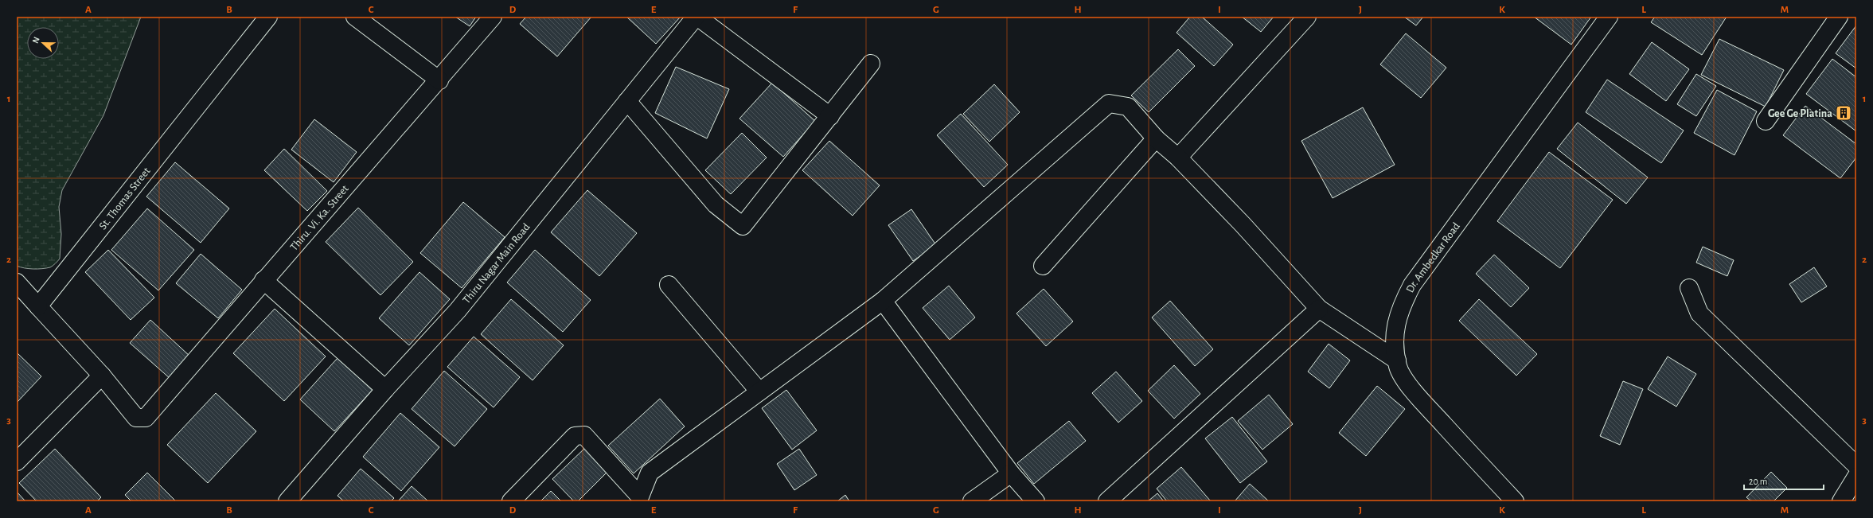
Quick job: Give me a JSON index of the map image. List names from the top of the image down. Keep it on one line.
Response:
{"streets":{"street":["St. Thomas Street","Thiru. Vi. Ka. Street","Dr. Ambedkar Road","Thiru Nagar Main Road"]},"places":{"building":["Gee Ge Platina"]},"scale_bar":"20 m","north":"left","grid":{"columns":["A","B","C","D","E","F","G","H","I","J","K","L","M"],"rows":["1","2","3"]}}
